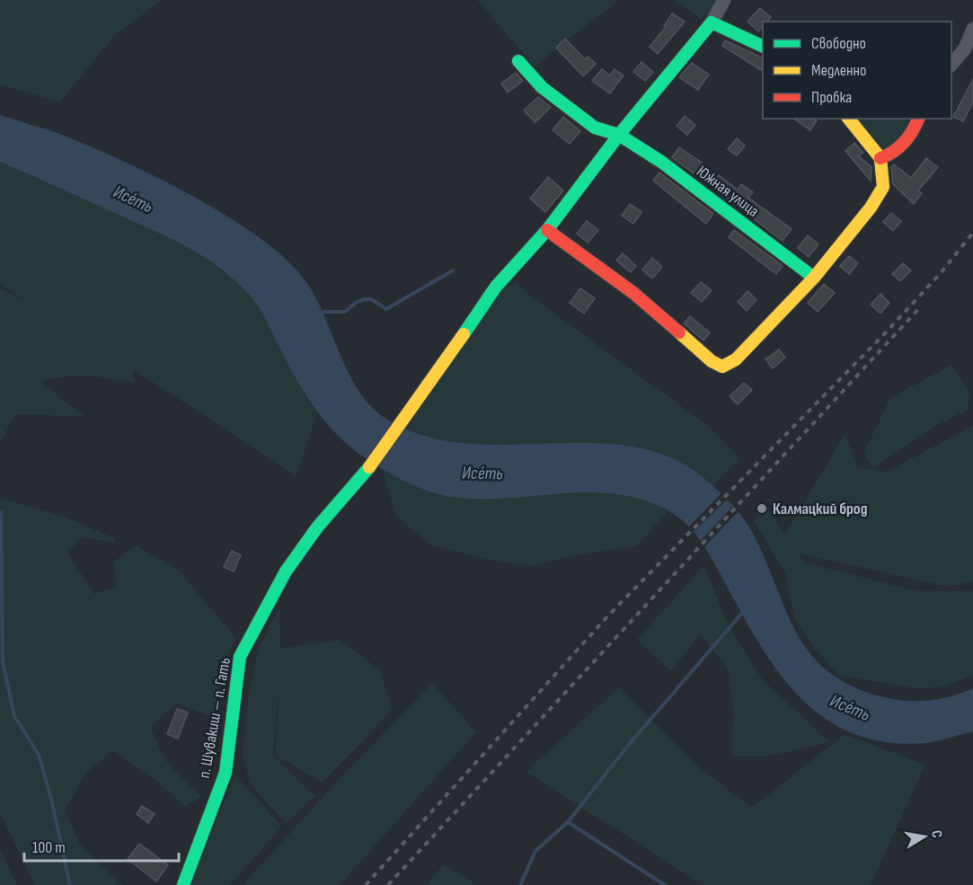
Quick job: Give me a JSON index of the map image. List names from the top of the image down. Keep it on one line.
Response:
{"streets":{"street":["Южная улица","п. Шувакиш — п. Гать"]},"crossings":[["Южная улица","п. Шувакиш — п. Гать"]],"water":["Исе́ть"],"places":["Калмацкий брод"],"legend":["Свободно","Медленно","Пробка"],"scale_bar":"100 m","north":"right"}
